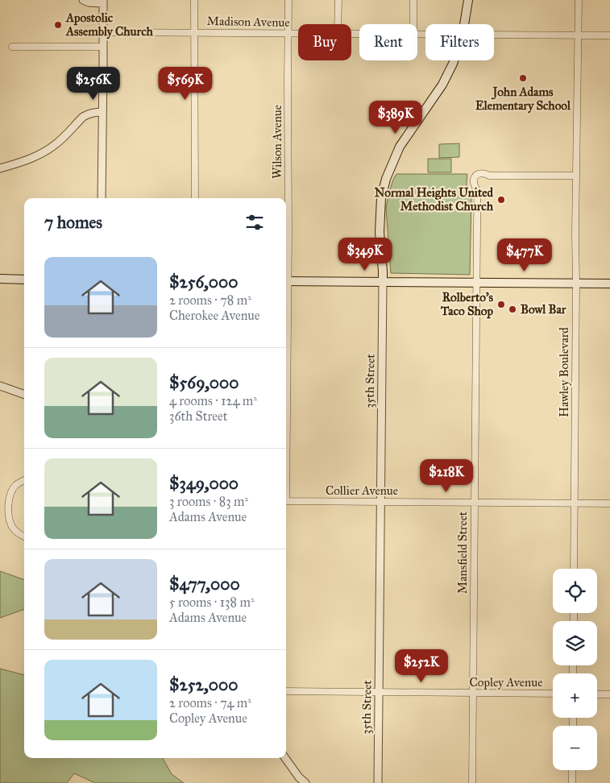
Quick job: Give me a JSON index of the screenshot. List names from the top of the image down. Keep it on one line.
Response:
{"streets":{"main road":["35th Street"],"street":["Madison Avenue","Wilson Avenue","Hawley Boulevard","Collier Avenue","Mansfield Street","Copley Avenue"]},"crossings":[["Madison Avenue","Wilson Avenue"],["Madison Avenue","Hawley Boulevard"],["Hawley Boulevard","Collier Avenue"],["Hawley Boulevard","Mansfield Street"],["35th Street","Collier Avenue"],["35th Street","Copley Avenue"],["Collier Avenue","Mansfield Street"],["Mansfield Street","Copley Avenue"]],"places":["Apostolic Assembly Church","John Adams Elementary School","Normal Heights United Methodist Church","Rolberto's Taco Shop","Bowl Bar"],"page":{"chip":["Buy","Rent","Filters"],"price":["$256K","$569K","$389K","$349K","$477K","$218K","$252K"],"heading":"7 homes","list":[{"name":"$256,000","note":"2 rooms · 78 m² · Cherokee Avenue"},{"name":"$569,000","note":"4 rooms · 124 m² · 36th Street"},{"name":"$349,000","note":"3 rooms · 83 m² · Adams Avenue"},{"name":"$477,000","note":"5 rooms · 138 m² · Adams Avenue"},{"name":"$252,000","note":"2 rooms · 74 m² · Copley Avenue"}],"map_buttons":["+","−"]}}
